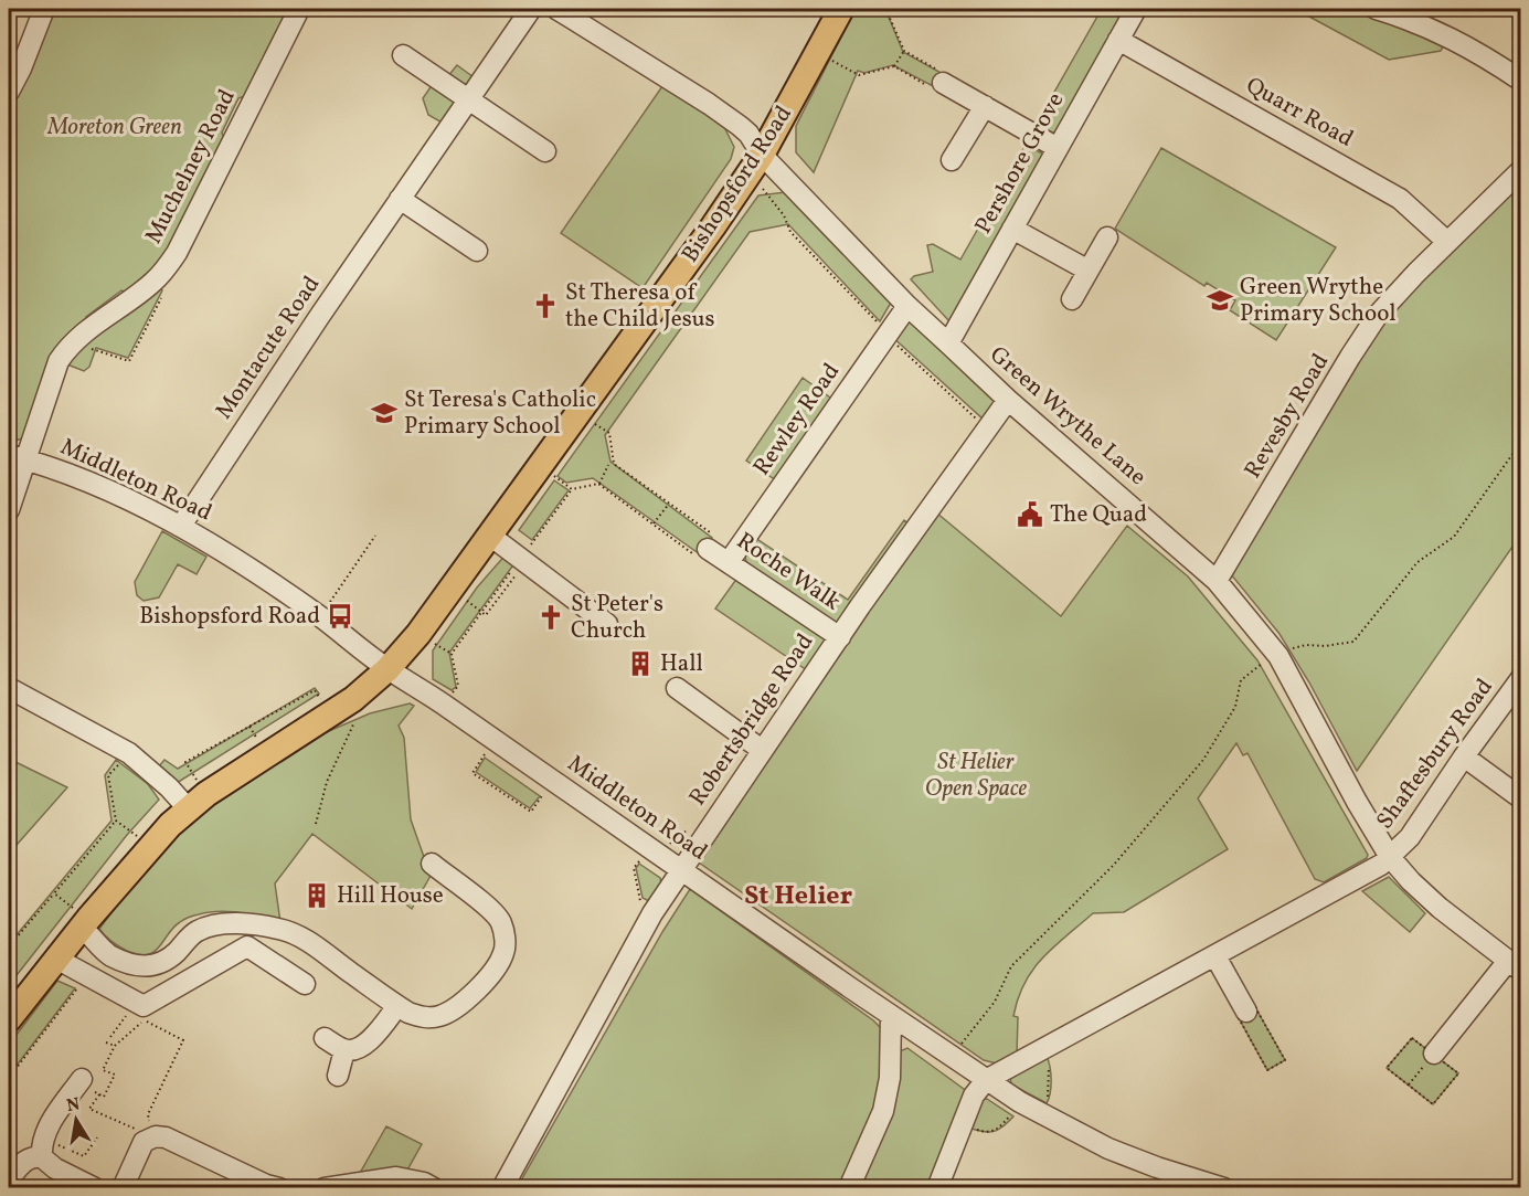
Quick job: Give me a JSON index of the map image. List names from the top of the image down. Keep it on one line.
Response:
{"streets":{"main road":["Bishopsford Road"],"street":["Quarr Road","Pershore Grove","Muchelney Road","Montacute Road","Green Wrythe Lane","Revesby Road","Rewley Road","Middleton Road","Roche Walk","Robertsbridge Road","Shaftesbury Road"]},"crossings":[["Quarr Road","Pershore Grove"],["Quarr Road","Revesby Road"],["Pershore Grove","Green Wrythe Lane"],["Muchelney Road","Middleton Road"],["Bishopsford Road","Green Wrythe Lane"],["Bishopsford Road","Middleton Road"],["Bishopsford Road","Roche Walk"],["Montacute Road","Middleton Road"],["Green Wrythe Lane","Revesby Road"],["Green Wrythe Lane","Rewley Road"],["Green Wrythe Lane","Robertsbridge Road"],["Green Wrythe Lane","Shaftesbury Road"],["Rewley Road","Roche Walk"],["Middleton Road","Robertsbridge Road"],["Middleton Road","Shaftesbury Road"],["Roche Walk","Robertsbridge Road"]],"districts":["St Helier"],"parks":["Moreton Green","St Helier Open Space"],"places":{"school or university":["Green Wrythe Primary School","St Teresa's Catholic Primary School"],"church":["St Theresa of the Child Jesus","St Peter's Church"],"public building":["The Quad"],"bus stop":["Bishopsford Road"],"building":["Hall","Hill House"]},"north":"top"}
